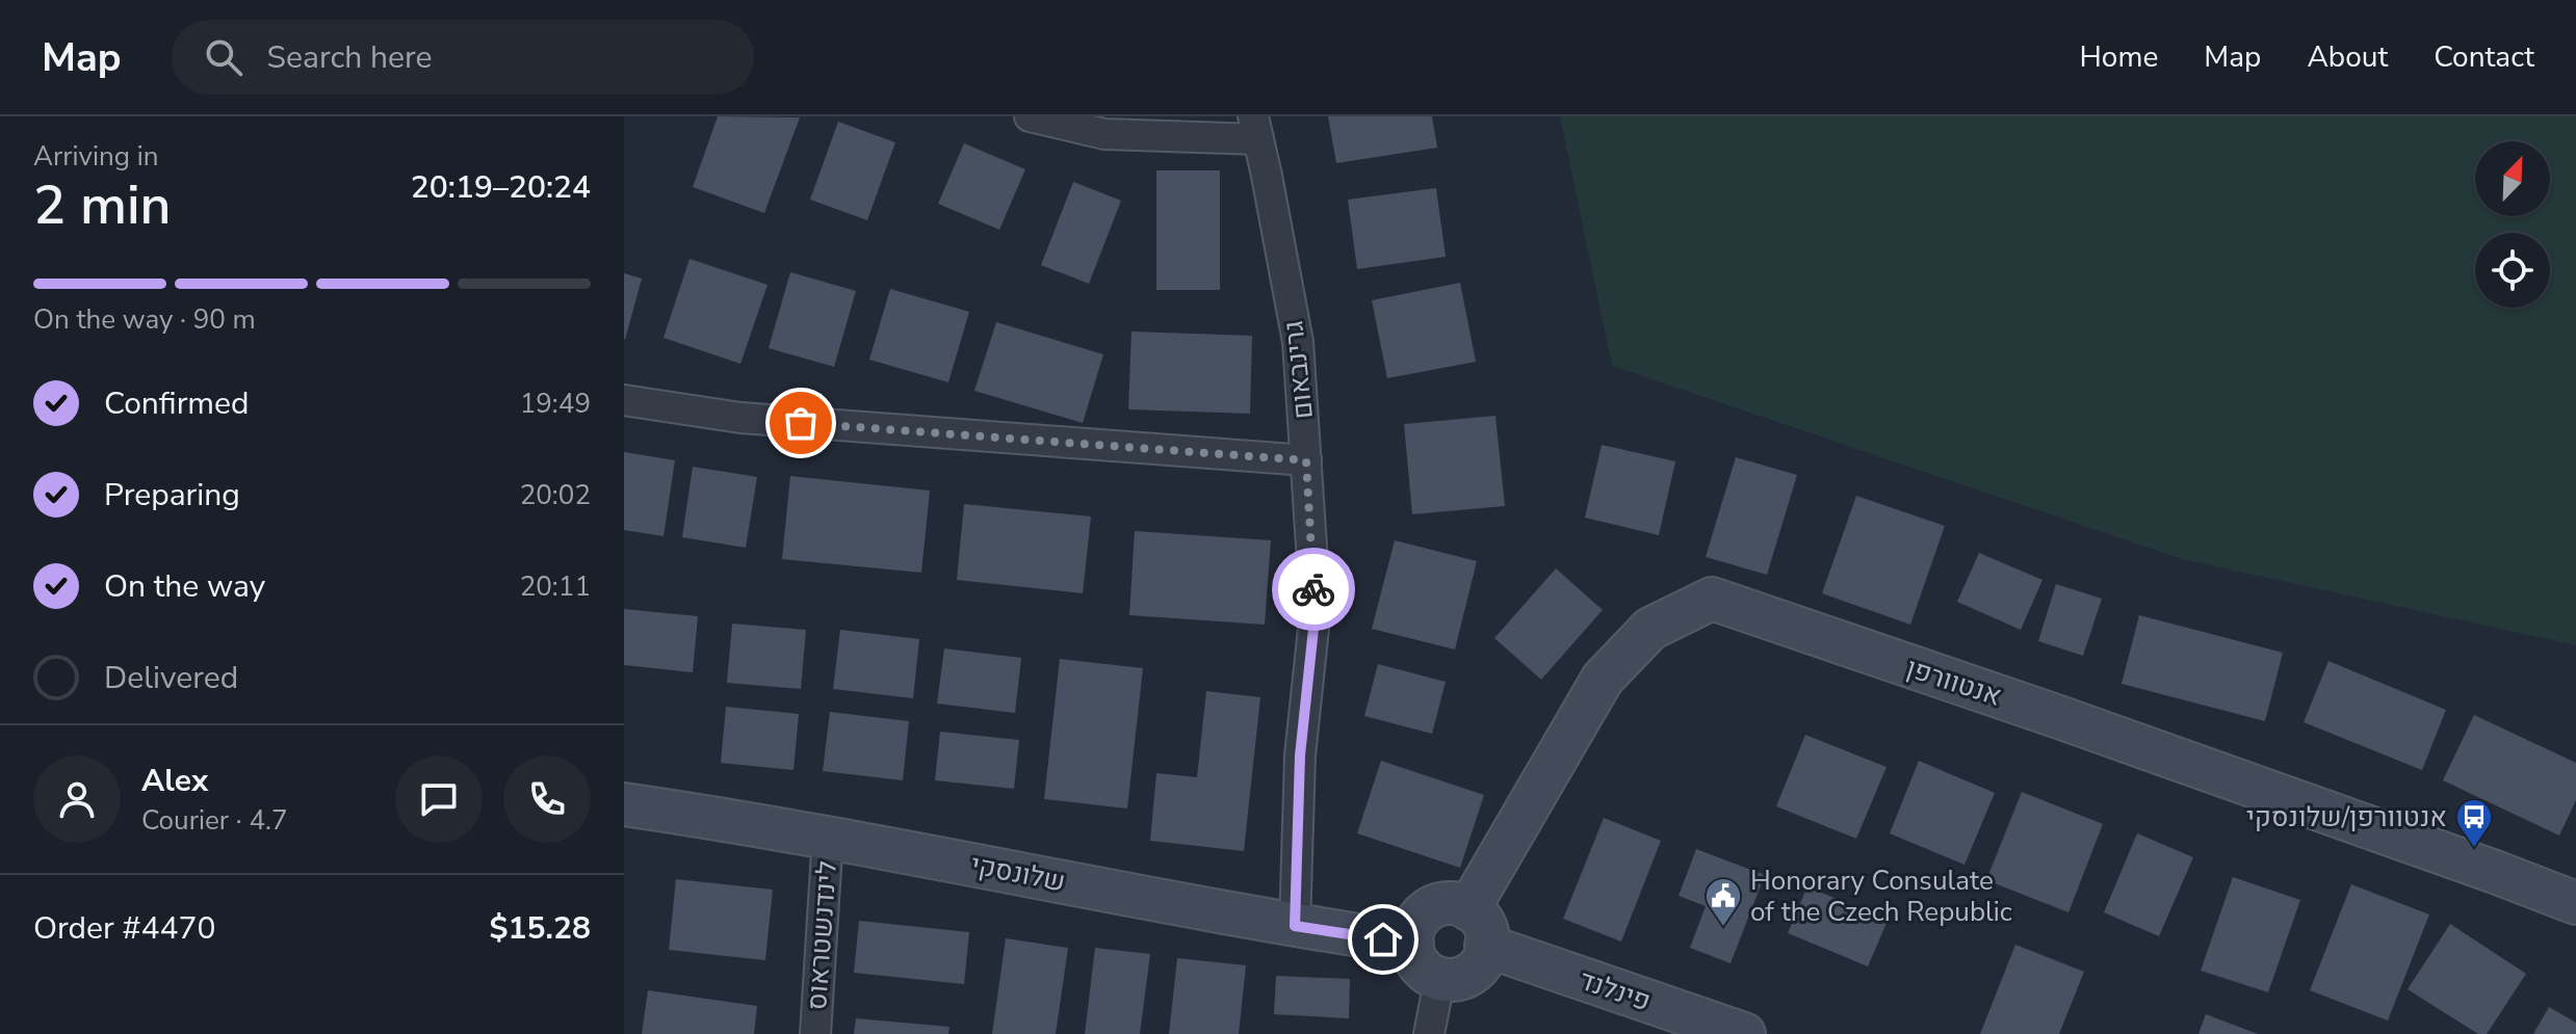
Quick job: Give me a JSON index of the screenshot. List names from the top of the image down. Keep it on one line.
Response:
{"streets":{"street":["גרינבאום","אנטוורפן","שלונסקי","לינדנשטראוס","פינלנד"]},"crossings":[["גרינבאום","שלונסקי"],["אנטוורפן","שלונסקי"],["אנטוורפן","פינלנד"],["שלונסקי","לינדנשטראוס"],["שלונסקי","פינלנד"]],"places":{"bus stop":["אנטוורפן/שלונסקי"],"public building":["Honorary Consulate of the Czech Republic"]},"north":"top right","page":{"header":"Map","search":"Search here","nav":["Home","Map","About","Contact"],"heading":["2 min","Arriving in","20:19–20:24"],"panel":["Alex","Courier · 4.7","Order #4470","$15.28"],"bar":"On the way · 90 m","list":[["Confirmed","19:49"],["Preparing","20:02"],["On the way","20:11"],"Delivered"]}}
